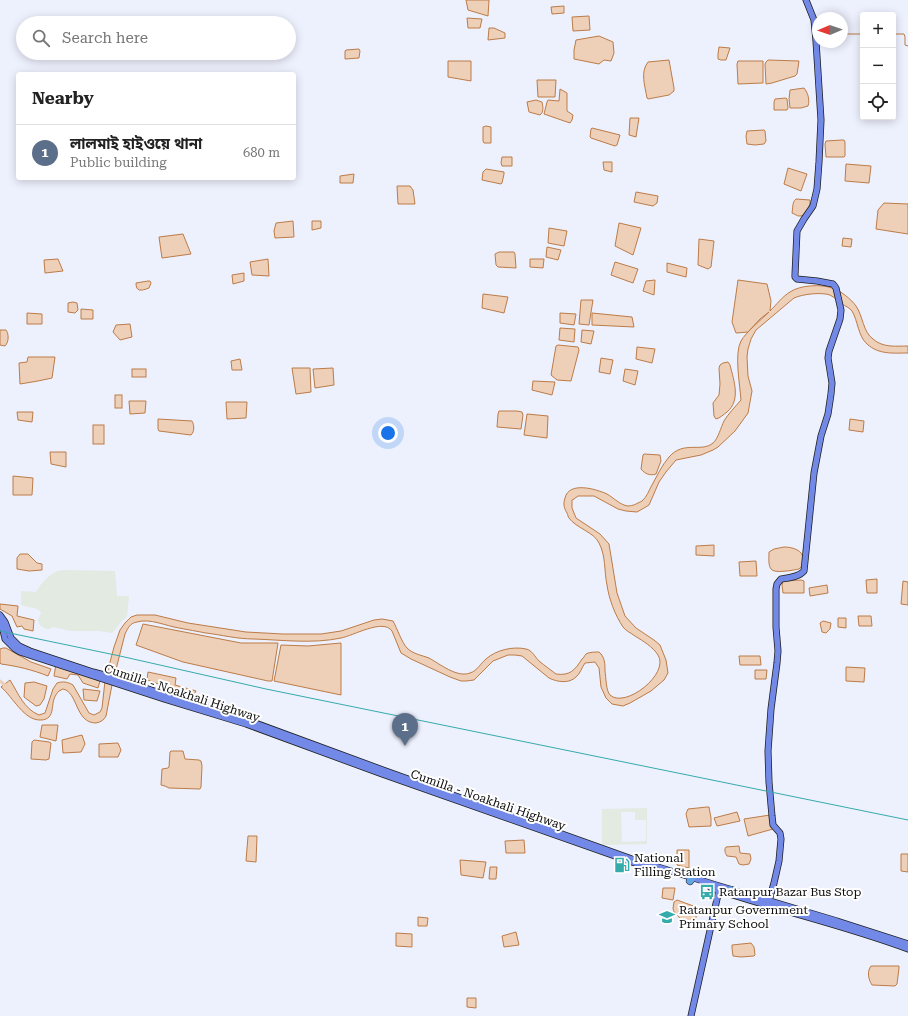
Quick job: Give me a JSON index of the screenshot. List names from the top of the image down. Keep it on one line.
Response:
{"streets":{"main road":["Cumilla - Noakhali Highway"]},"places":{"fuel station":["National Filling Station"],"bus stop":["Ratanpur Bazar Bus Stop"],"school or university":["Ratanpur Government Primary School"]},"north":"left","page":{"map_buttons":["+","−"],"search":"Search here","heading":"Nearby","list":[{"mark":"1","name":"লালমাই হাইওয়ে থানা","note":"Public building","value":"680 m"}],"pins":"1"}}
